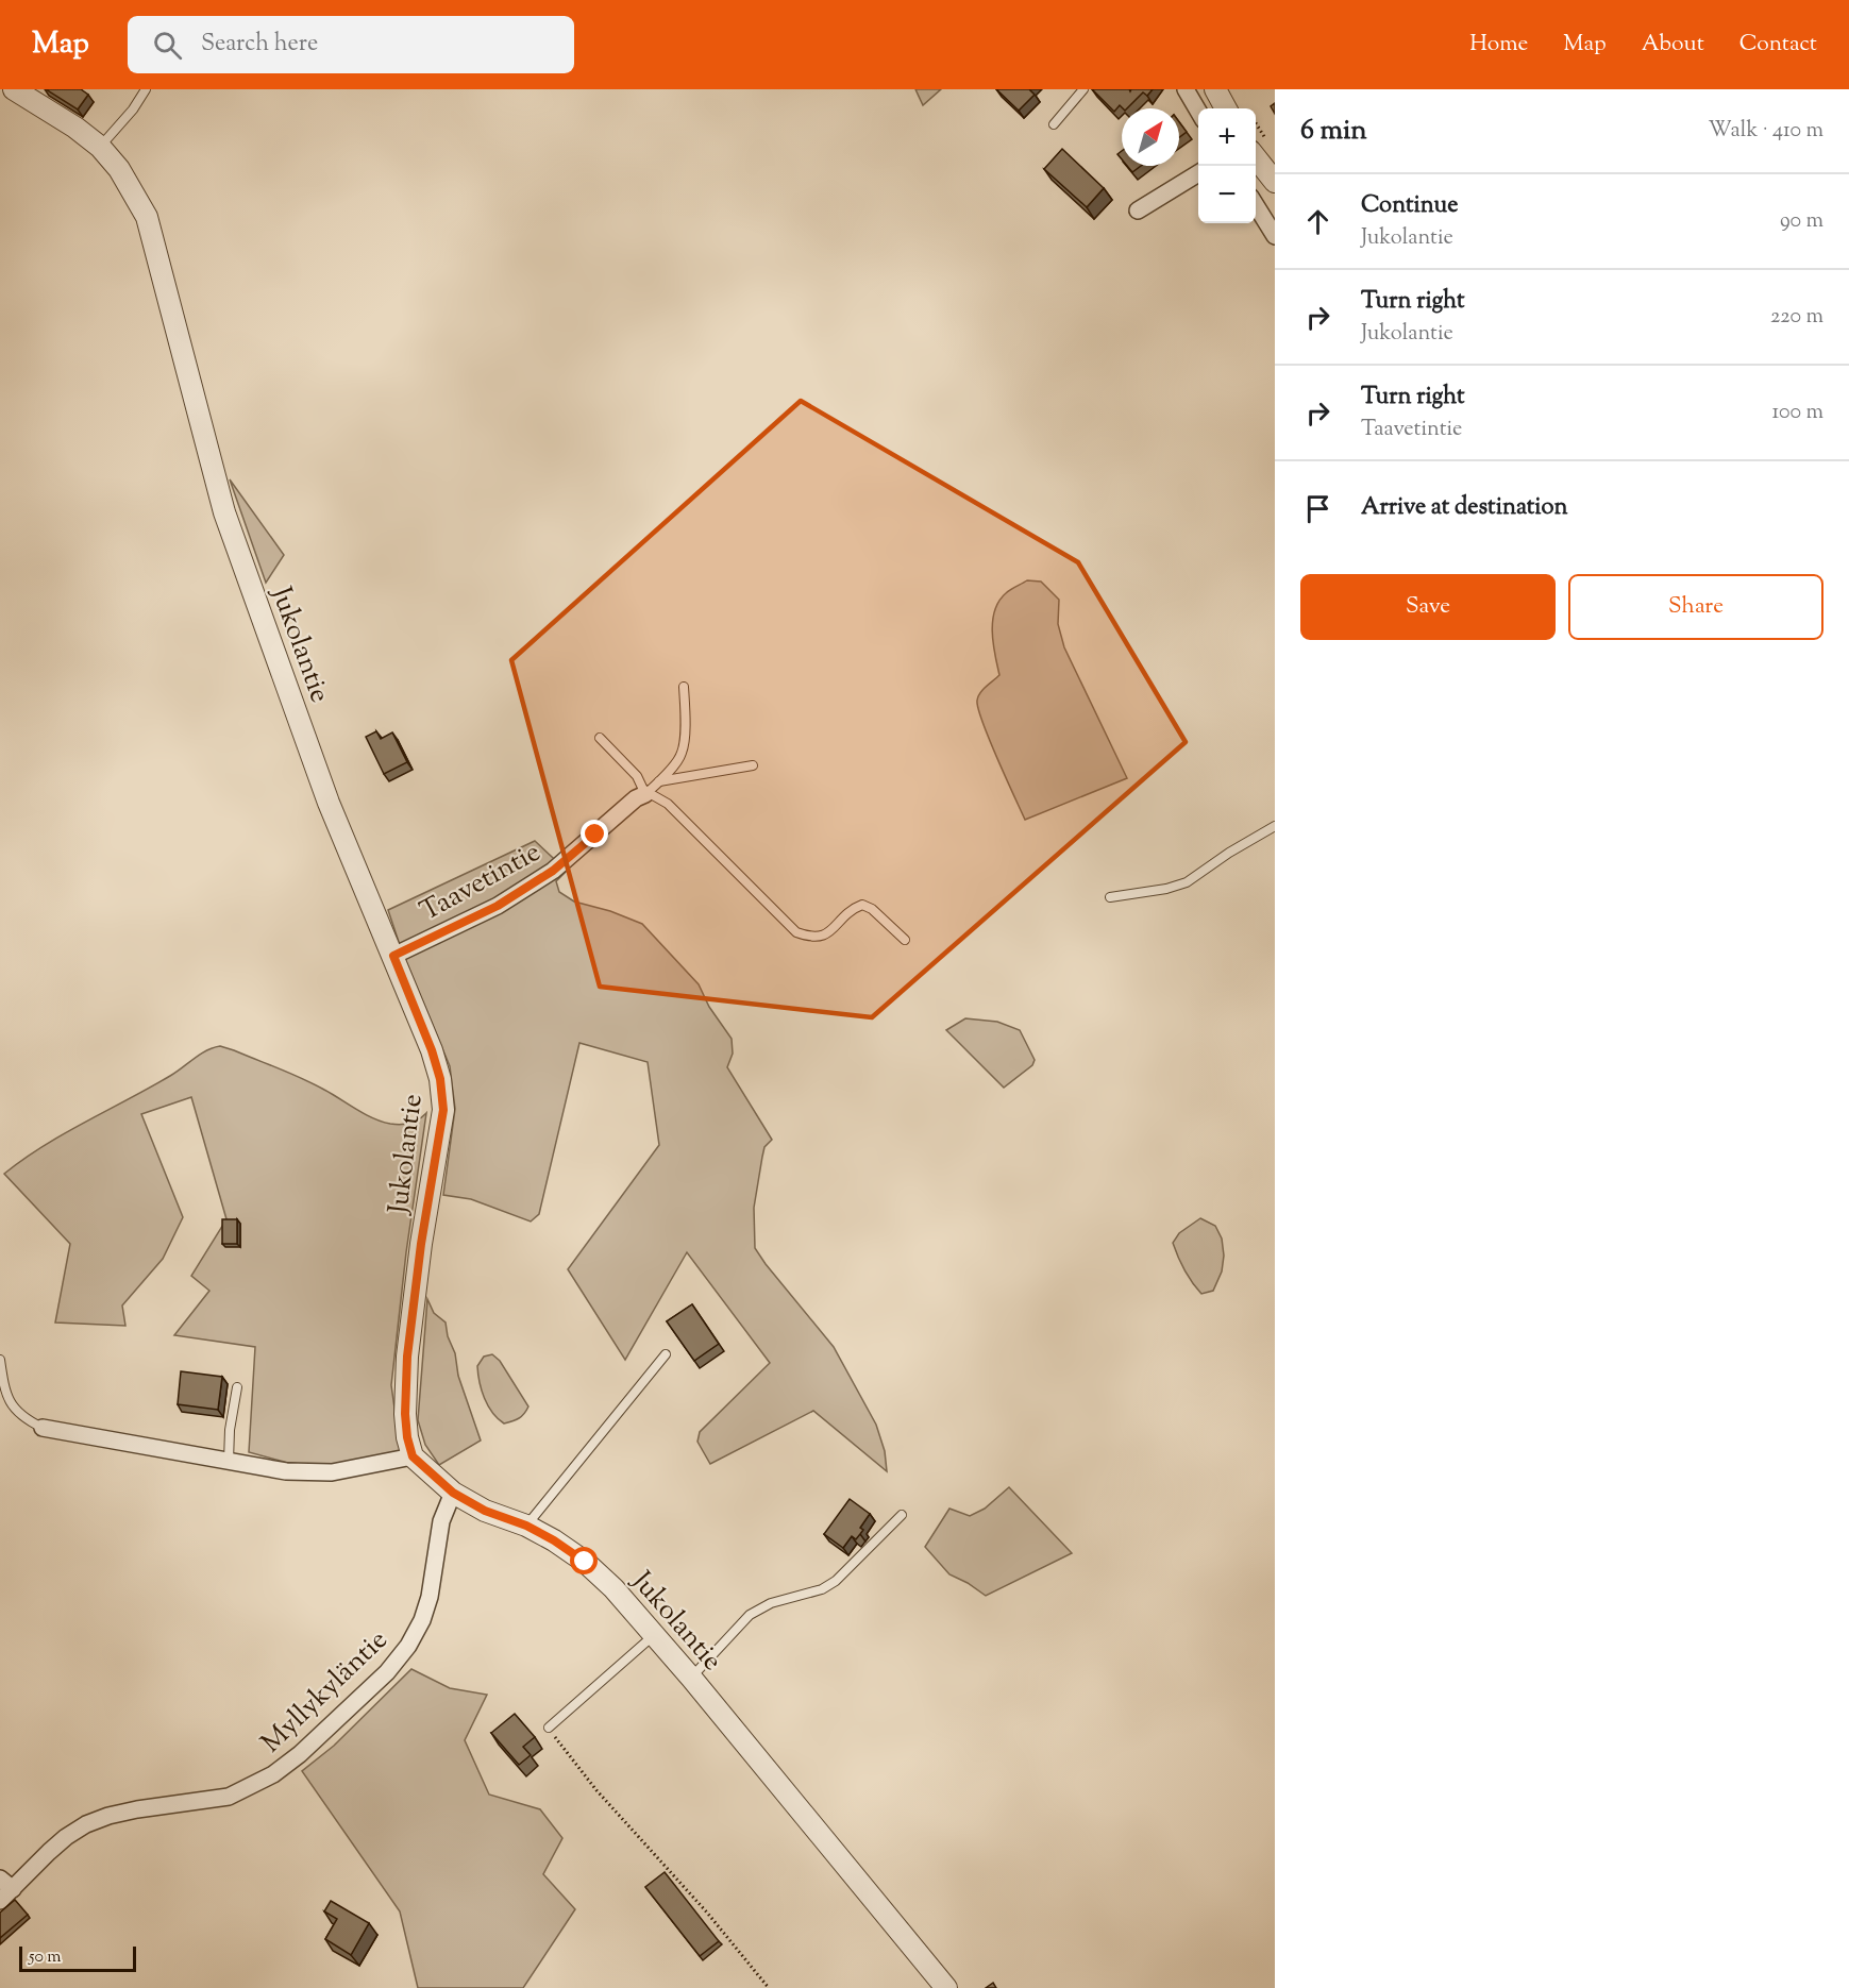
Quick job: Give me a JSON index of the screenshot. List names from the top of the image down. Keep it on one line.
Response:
{"streets":{"street":["Jukolantie","Taavetintie","Myllykyläntie"]},"crossings":[["Jukolantie","Taavetintie"],["Jukolantie","Myllykyläntie"]],"scale_bar":"50 m","north":"top right","page":{"header":"Map","search":"Search here","nav":["Home","Map","About","Contact"],"heading":["6 min","Walk · 410 m"],"map_buttons":["+","−"],"list":[["Continue","Jukolantie","90 m"],["Turn right","Jukolantie","220 m"],["Turn right","Taavetintie","100 m"],"Arrive at destination"],"buttons":["Save","Share"],"scale":"50 m"}}
